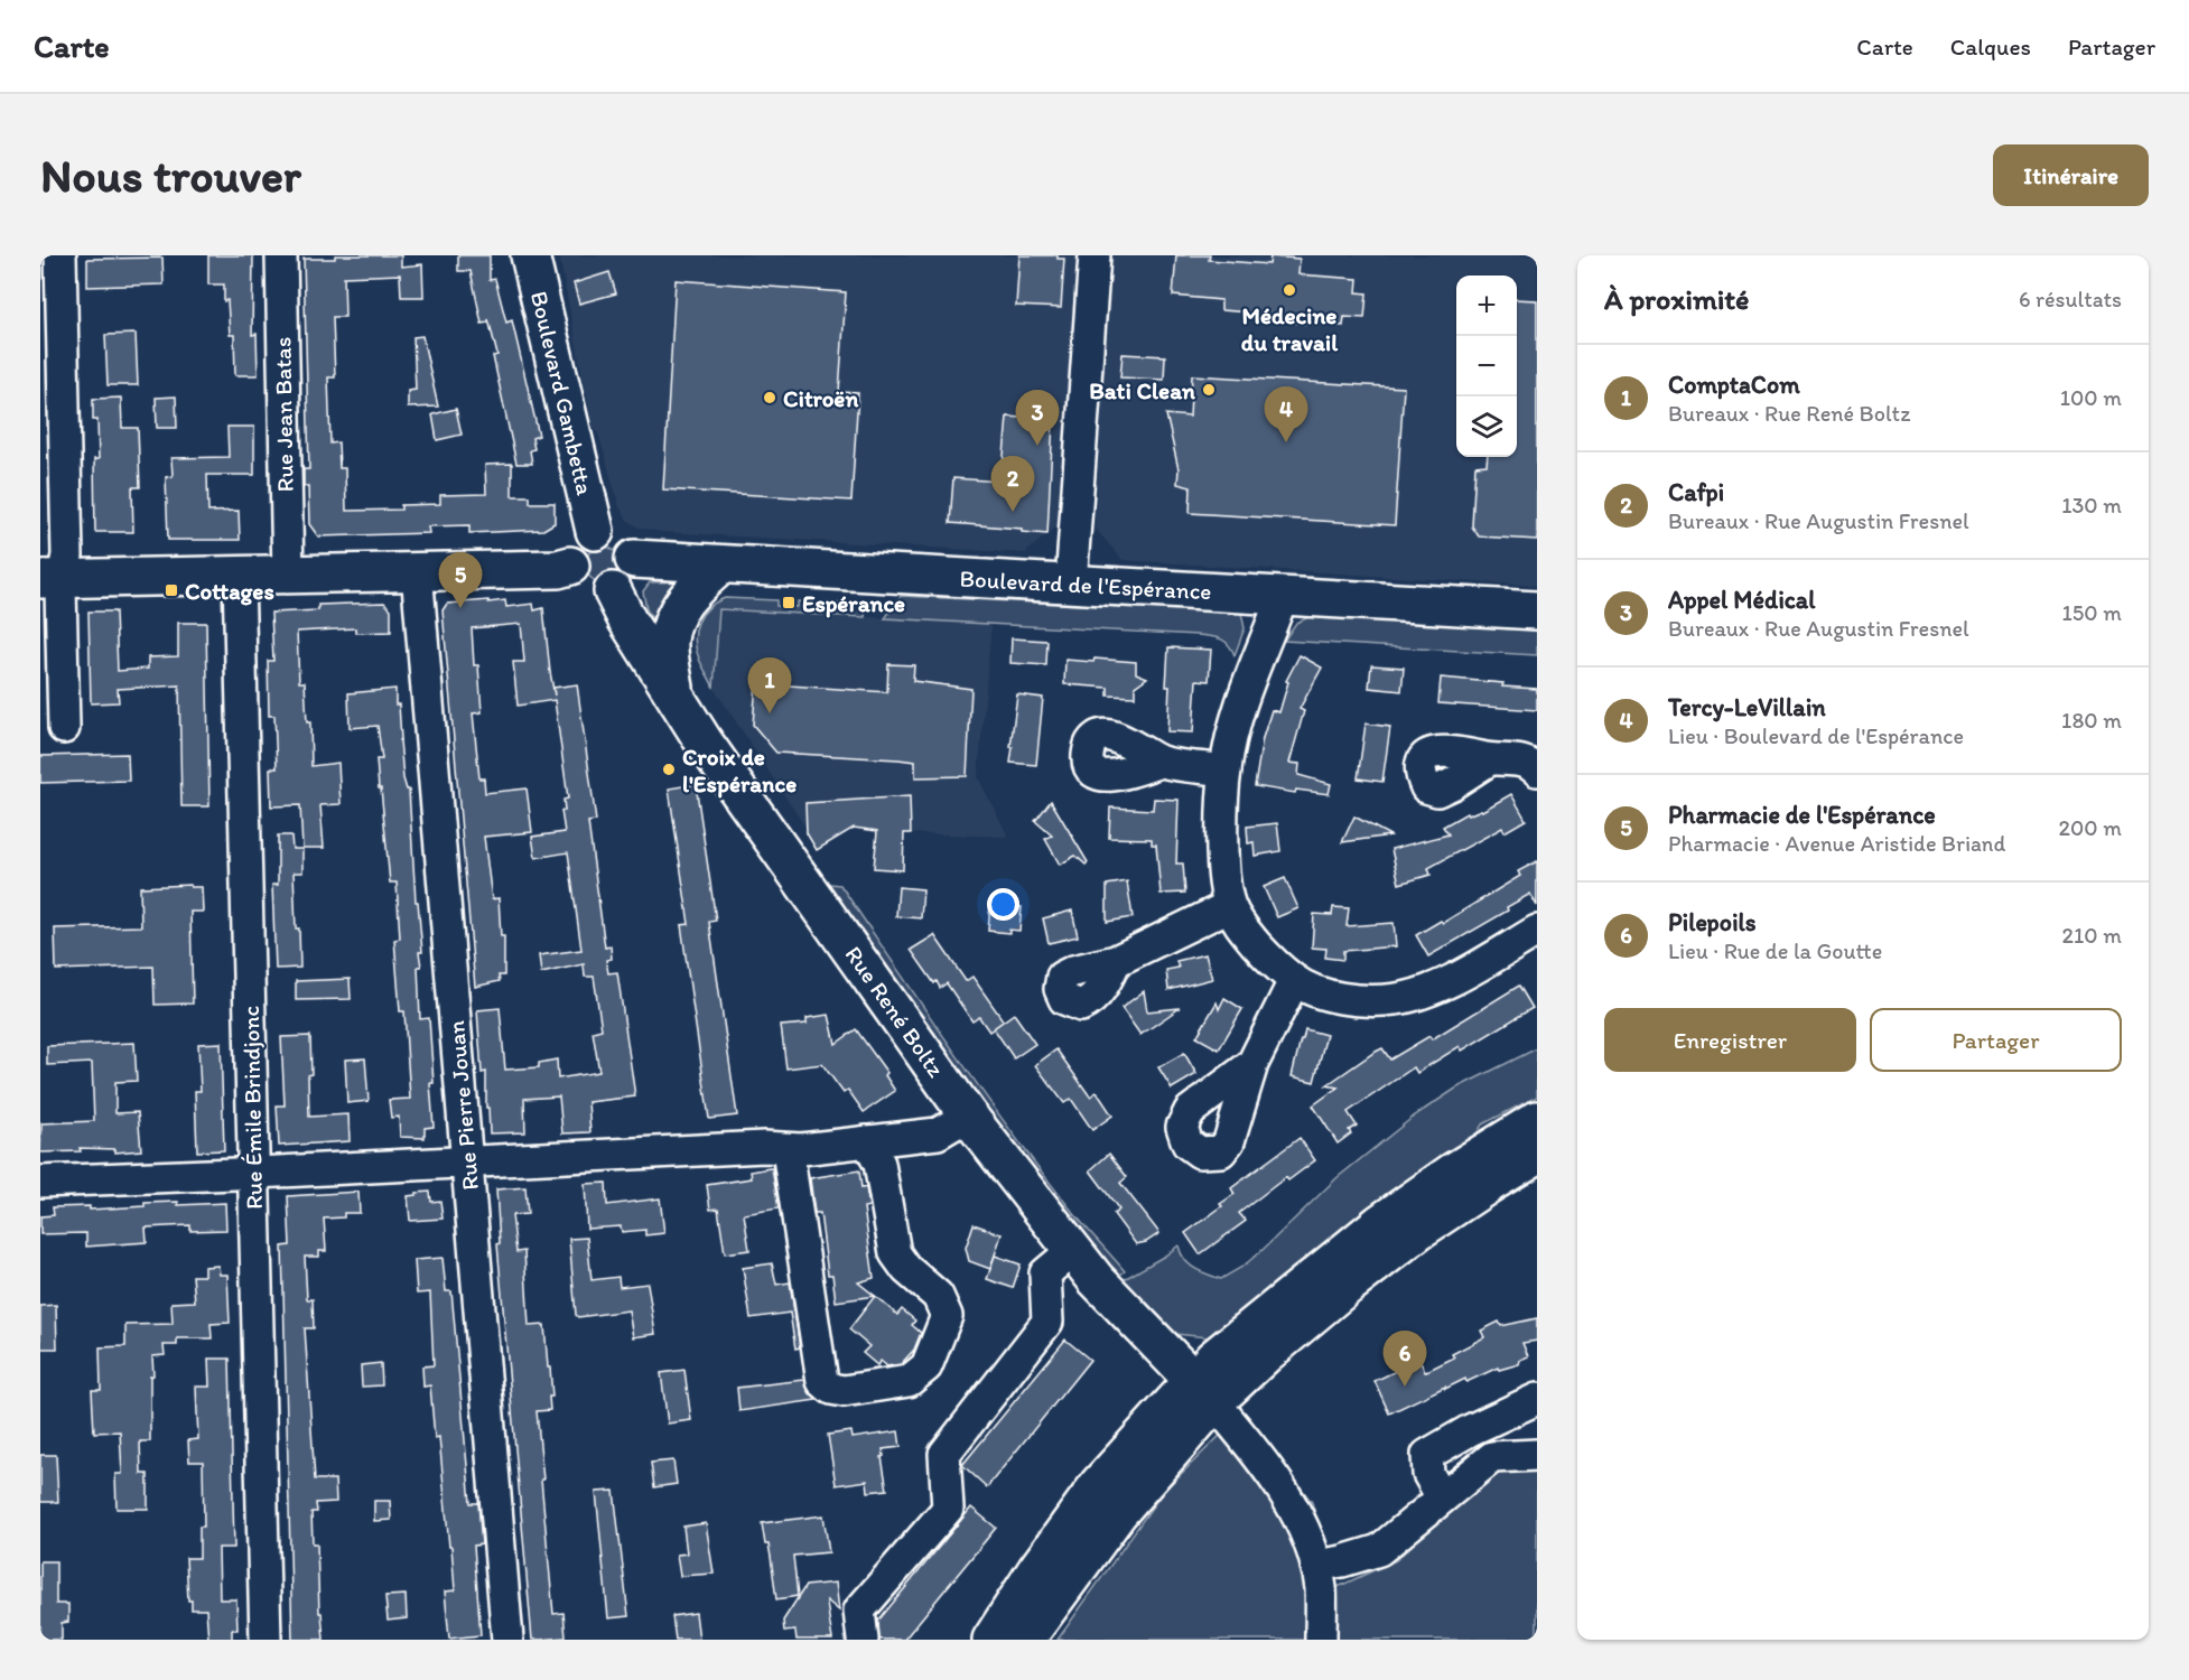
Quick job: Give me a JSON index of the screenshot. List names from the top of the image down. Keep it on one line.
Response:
{"streets":{"main road":["Boulevard Gambetta","Boulevard de l'Espérance","Rue René Boltz"],"street":["Rue Jean Batas","Rue Pierre Jouan","Rue Émile Brindjonc"]},"crossings":[["Boulevard Gambetta","Boulevard de l'Espérance"],["Boulevard Gambetta","Rue René Boltz"],["Boulevard de l'Espérance","Rue René Boltz"]],"places":{"other":["Médecine du travail","Bati Clean","Citroën","Croix de l'Espérance"],"transit":["Cottages","Espérance"]},"page":{"header":"Carte","nav":["Carte","Calques","Partager"],"buttons":["Itinéraire",["Enregistrer","Partager"]],"title":"Nous trouver","heading":["À proximité","6 résultats"],"map_buttons":["+","−"],"list":[{"mark":"1","name":"ComptaCom","note":"Bureaux · Rue René Boltz","value":"100 m"},{"mark":"2","name":"Cafpi","note":"Bureaux · Rue Augustin Fresnel","value":"130 m"},{"mark":"3","name":"Appel Médical","note":"Bureaux · Rue Augustin Fresnel","value":"150 m"},{"mark":"4","name":"Tercy-LeVillain","note":"Lieu · Boulevard de l'Espérance","value":"180 m"},{"mark":"5","name":"Pharmacie de l'Espérance","note":"Pharmacie · Avenue Aristide Briand","value":"200 m"},{"mark":"6","name":"Pilepoils","note":"Lieu · Rue de la Goutte","value":"210 m"}],"pins":["4","3","2","5","1","6"]}}
